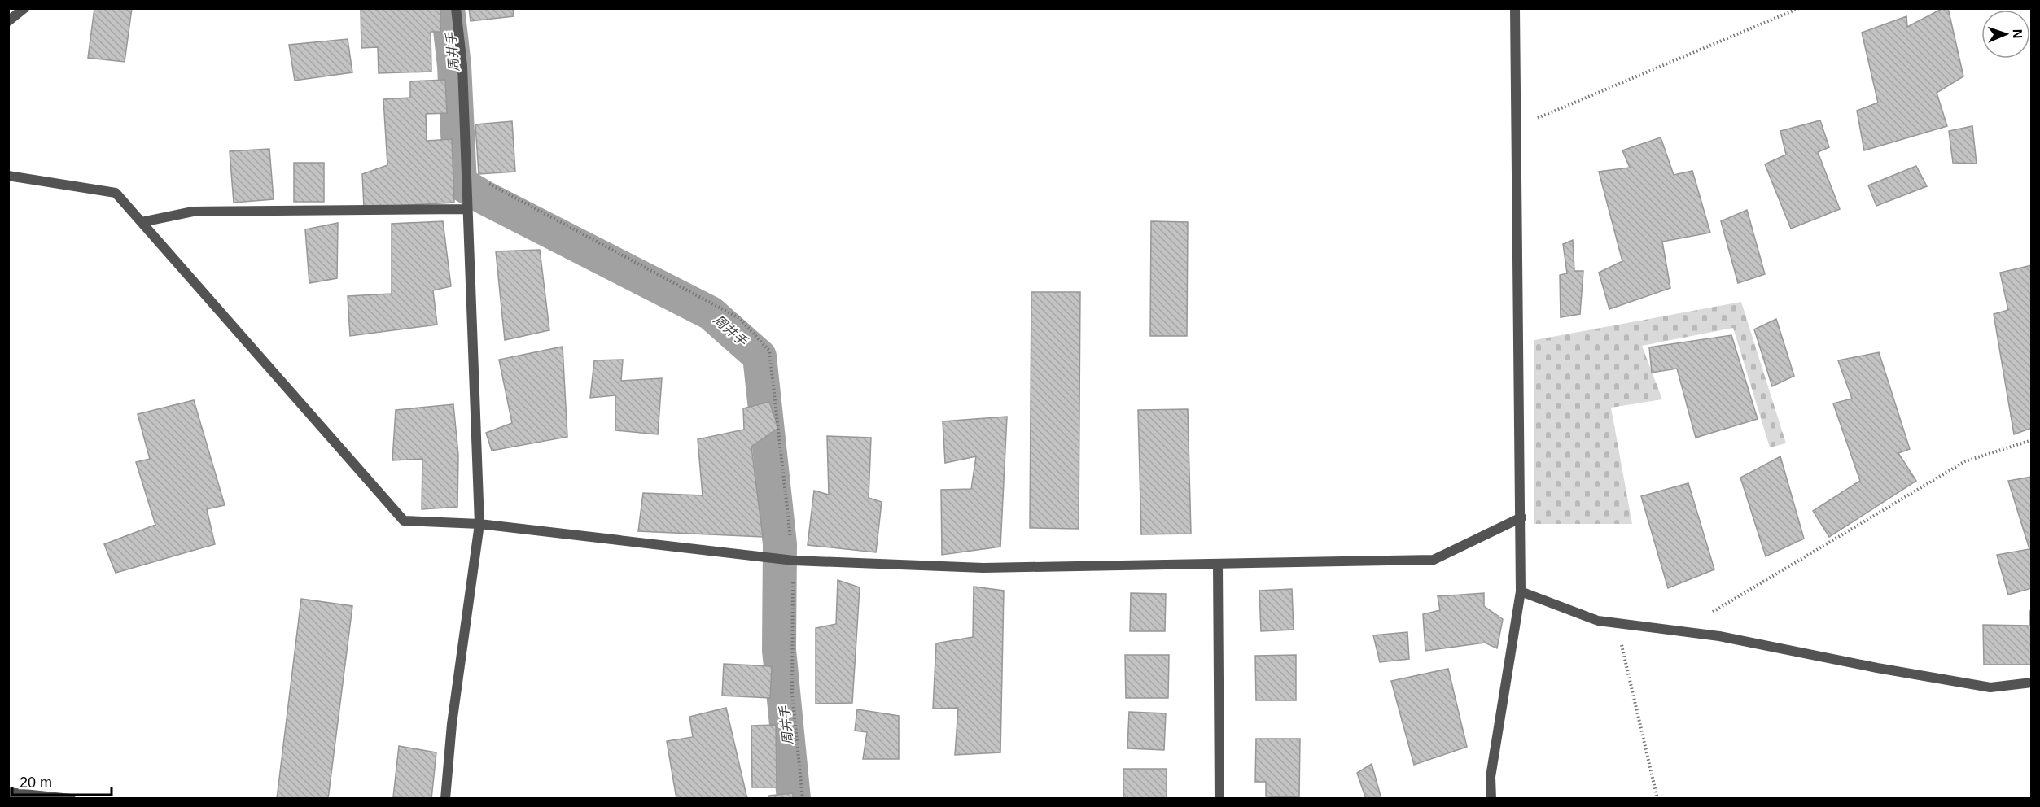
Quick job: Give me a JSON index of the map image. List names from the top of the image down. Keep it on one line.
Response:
{"water":["周井手"],"scale_bar":"20 m","north":"right"}
